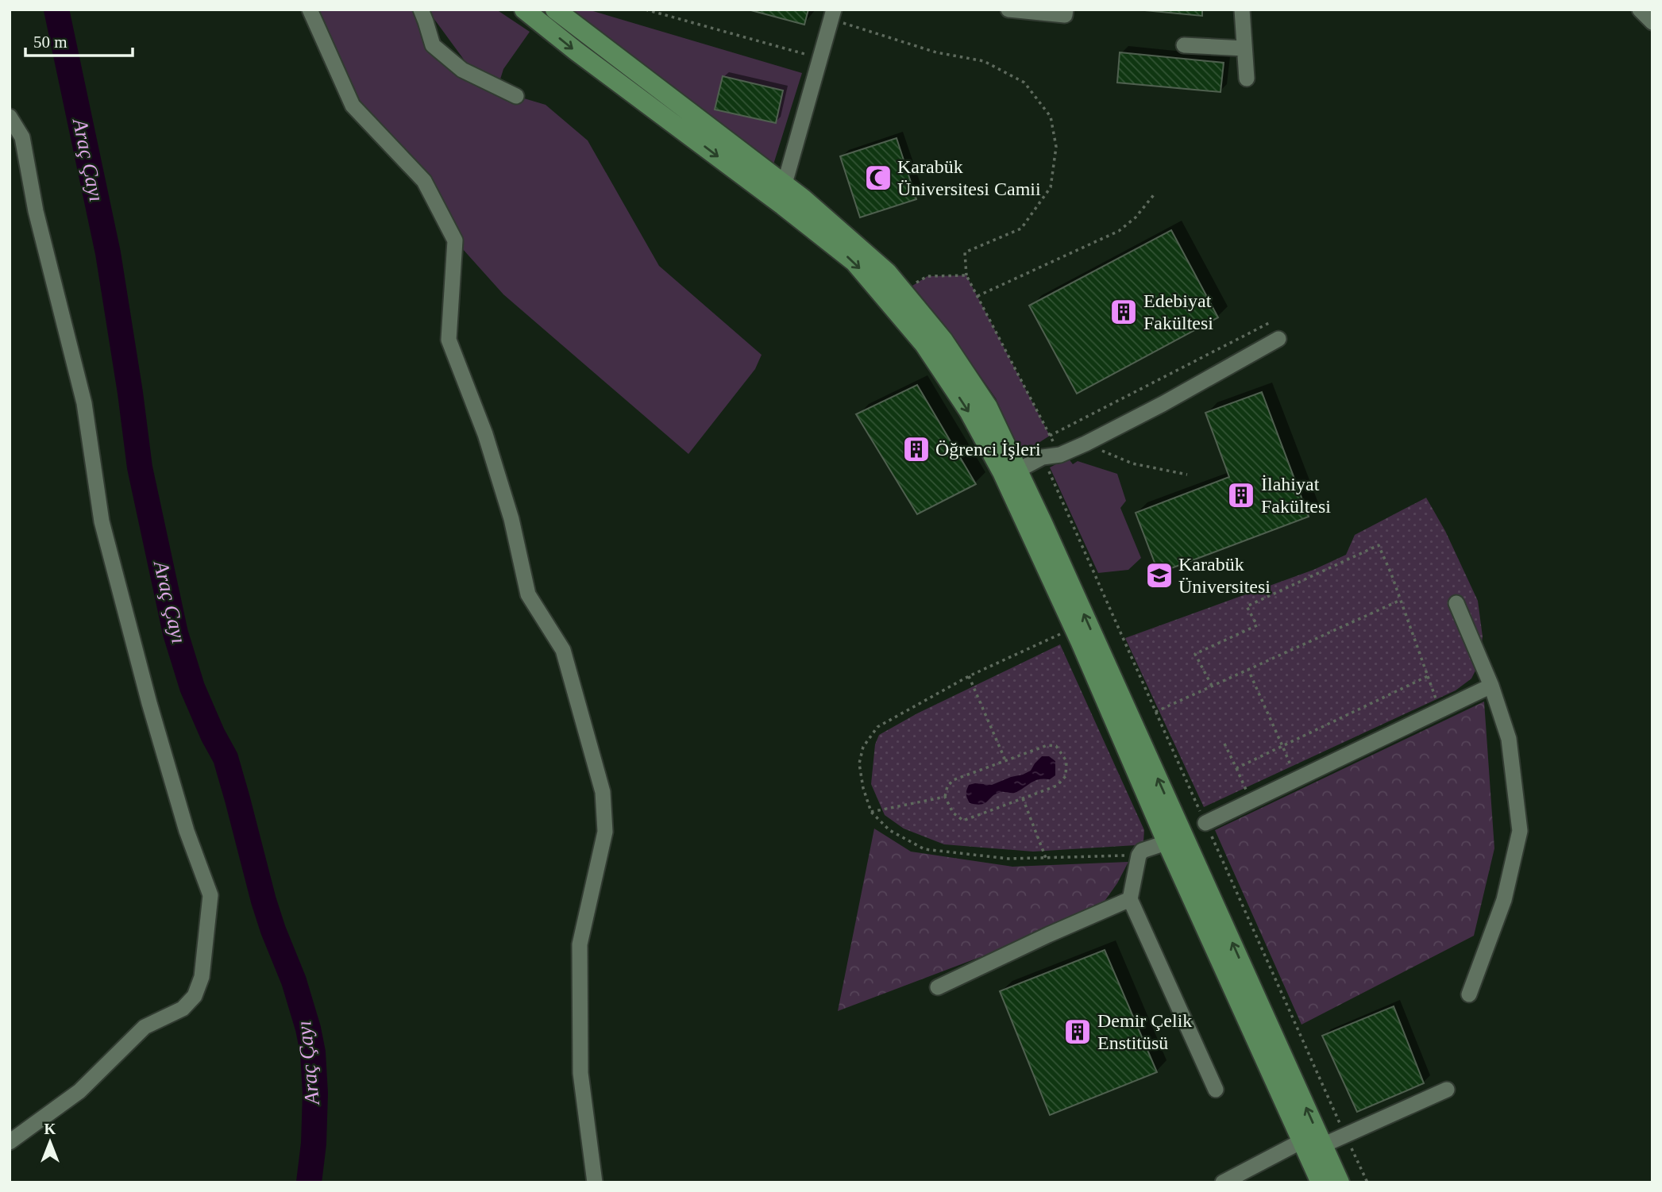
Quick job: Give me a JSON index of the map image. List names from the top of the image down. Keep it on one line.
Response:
{"water":["Araç Çayı"],"places":{"mosque":["Karabük Üniversitesi Camii"],"building":["Edebiyat Fakültesi","Öğrenci İşleri","İlahiyat Fakültesi","Demir Çelik Enstitüsü"],"school or university":["Karabük Üniversitesi"]},"scale_bar":"50 m","north":"top"}
